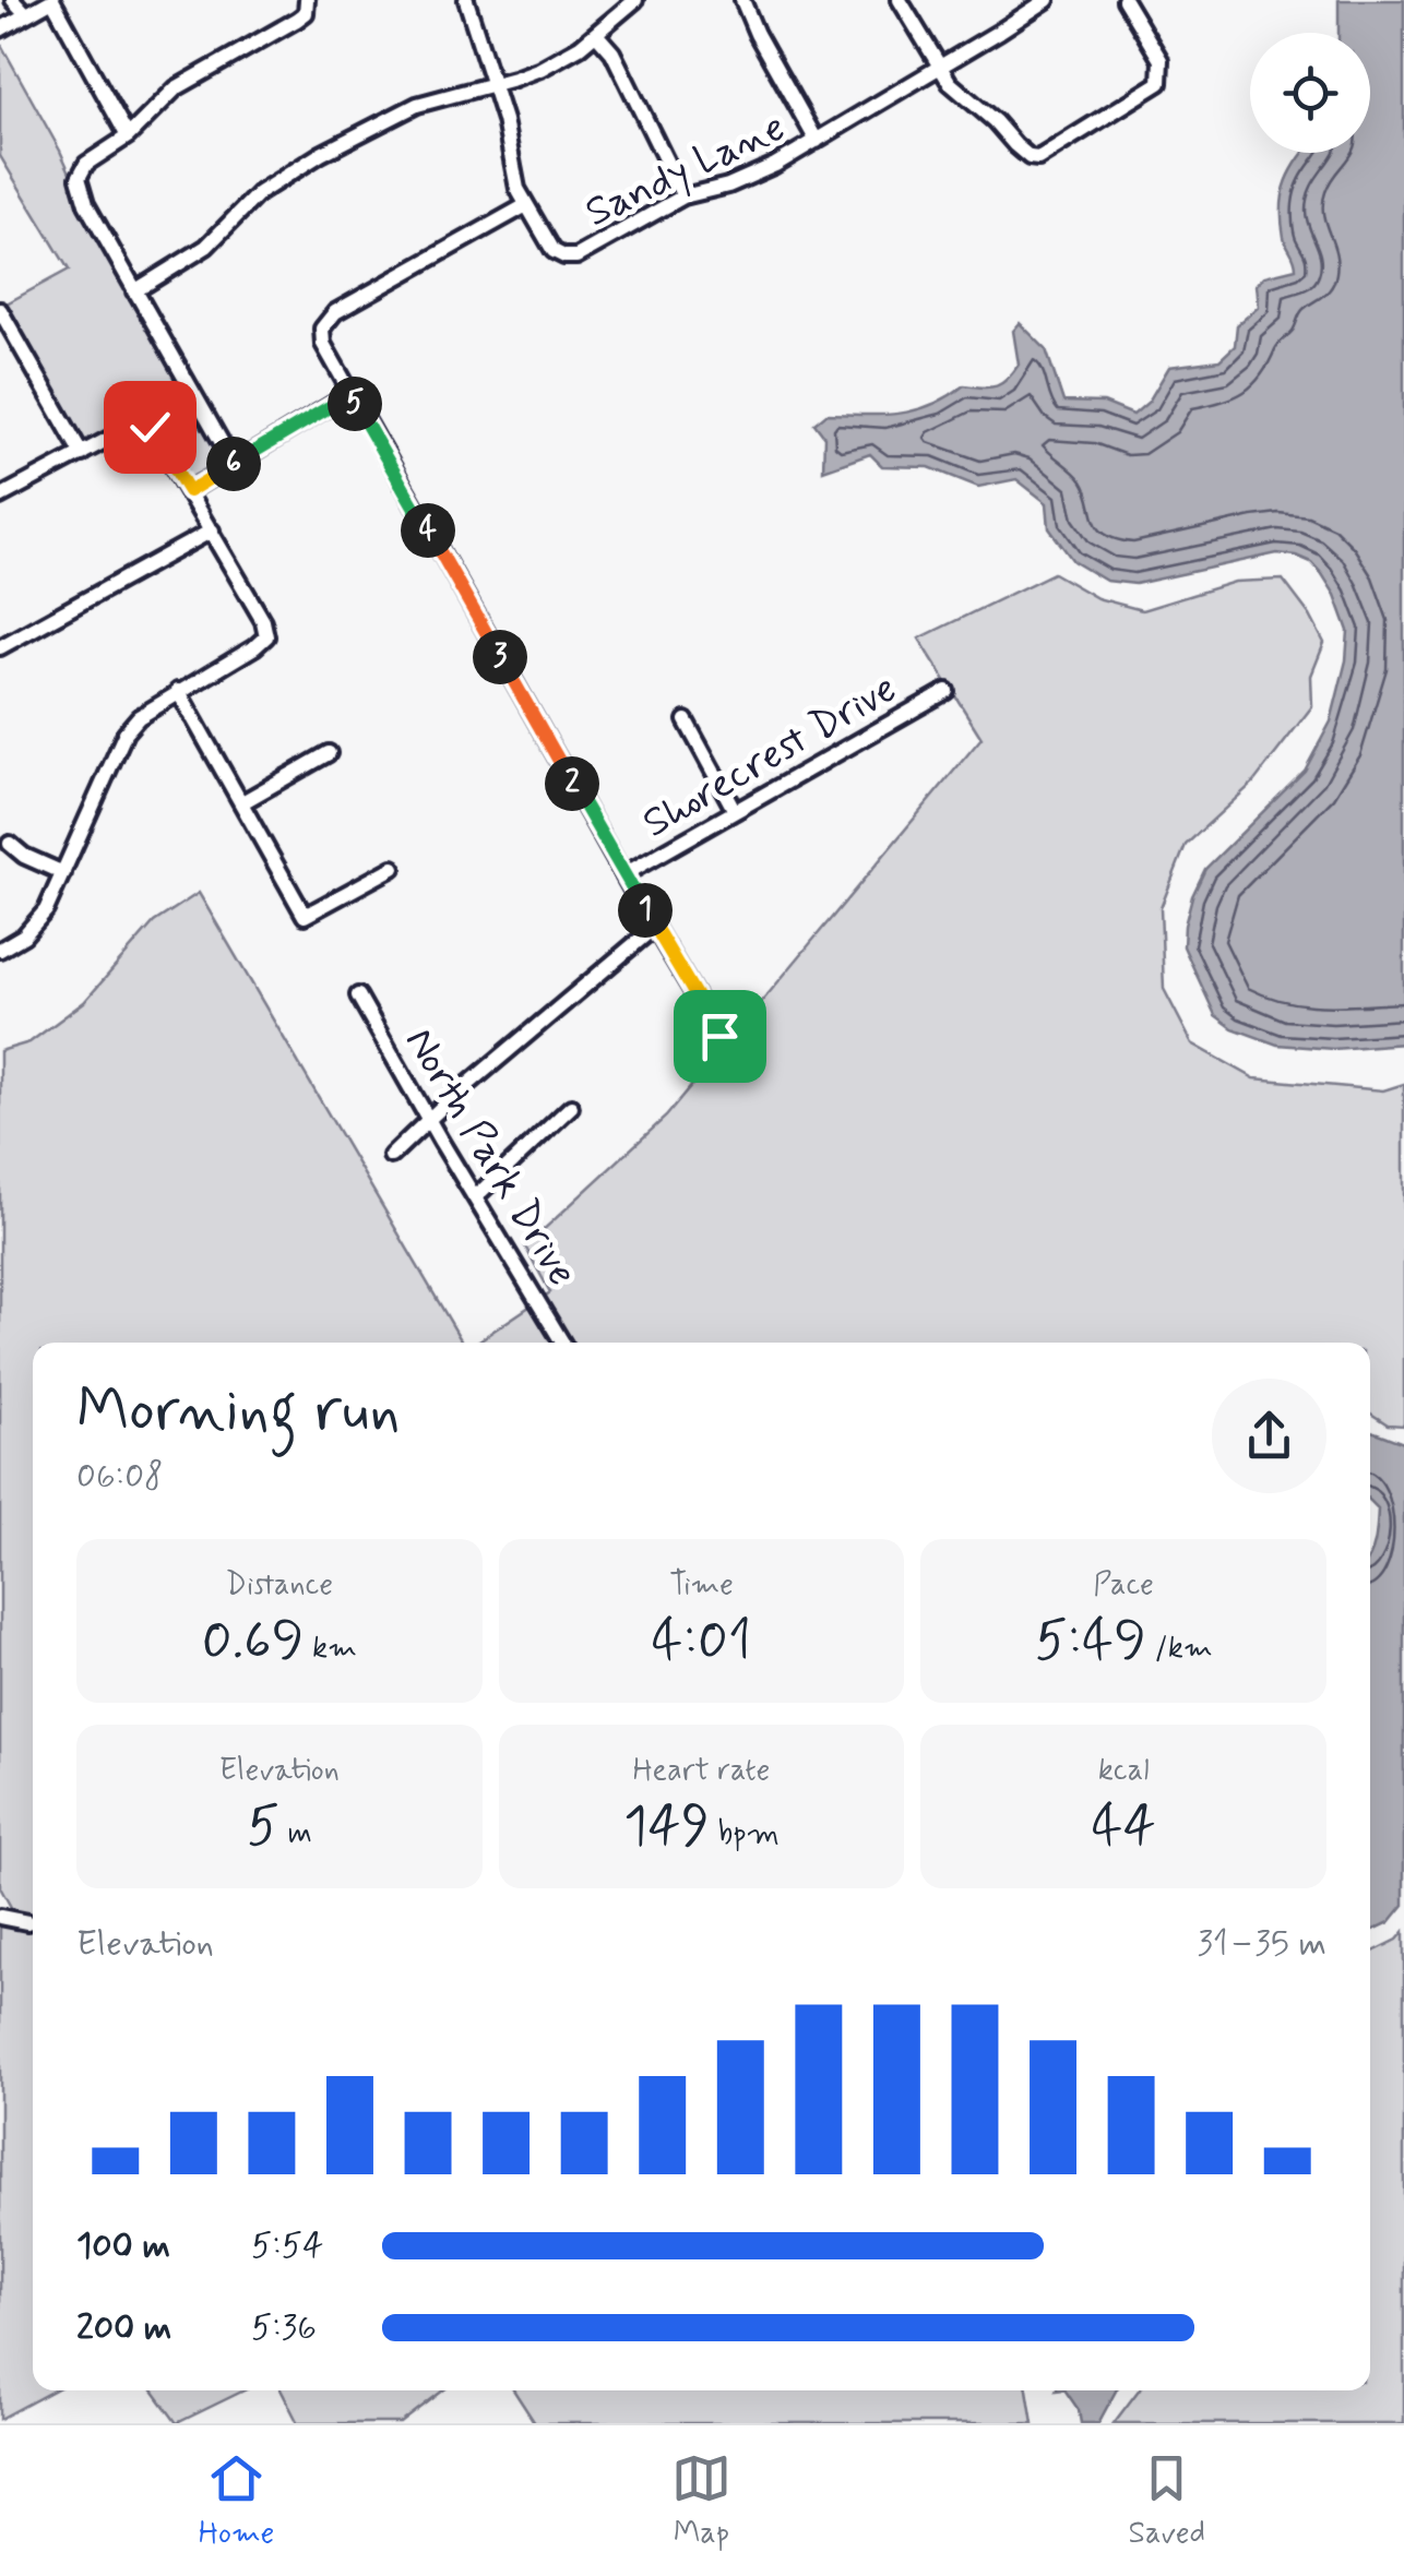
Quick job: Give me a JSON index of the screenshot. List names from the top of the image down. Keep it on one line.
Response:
{"streets":{"street":["Sandy Lane","Shorecrest Drive","North Park Drive"]},"page":{"pins":["5","6","4","3","2","1"],"heading":["Morning run","06:08"],"stats":[["Distance","0.69 km"],["Time","4:01"],["Pace","5:49 /km"],["Elevation","5 m"],["Heart rate","149 bpm"],["kcal","44"]],"chart":["Elevation","31–35 m"],"list":[{"name":"100 m","note":"5:54"},{"name":"200 m","note":"5:36"}],"tabs":["Home","Map","Saved"]}}
